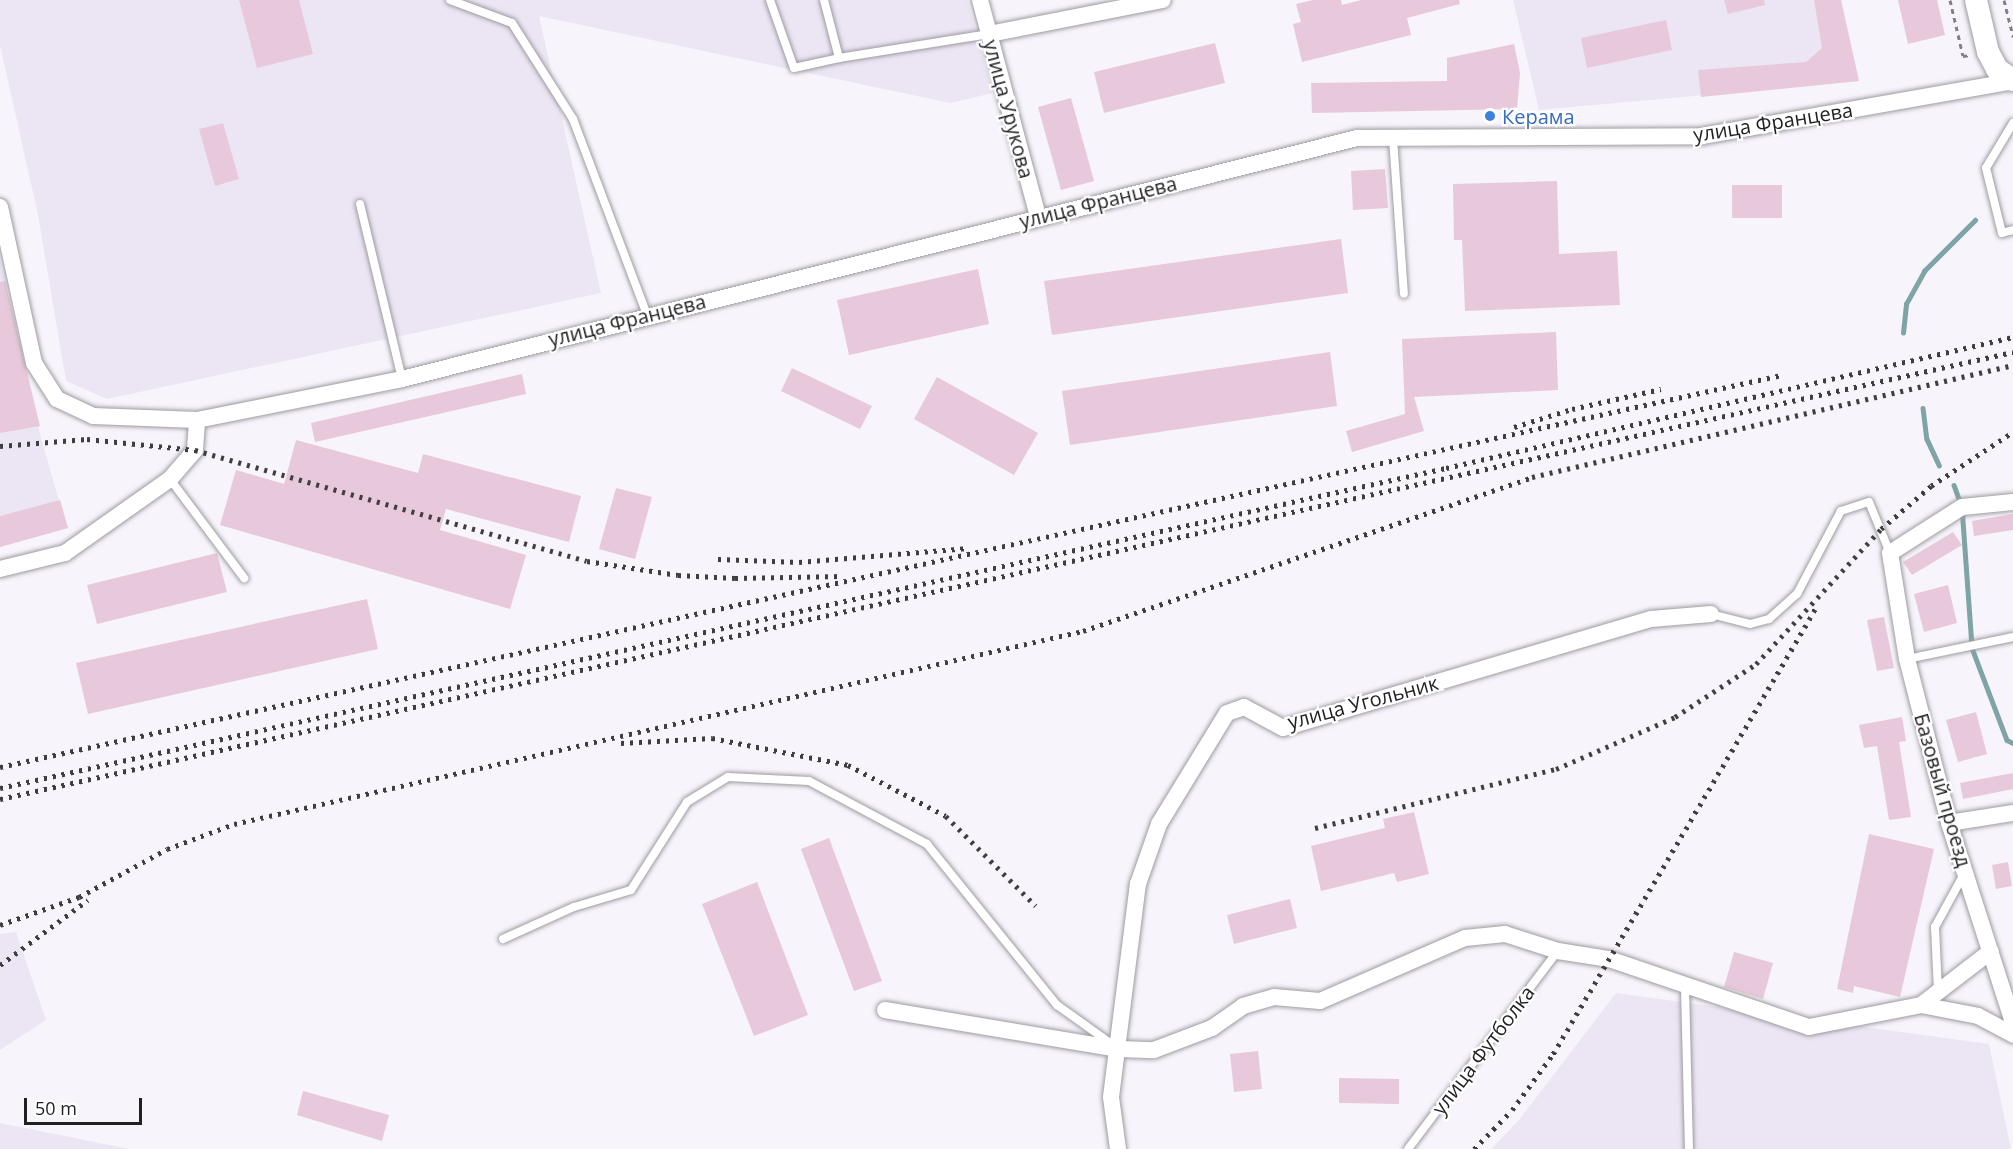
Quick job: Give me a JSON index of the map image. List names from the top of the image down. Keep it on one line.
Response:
{"streets":{"street":["улица Урукова","улица Францева","улица Угольник","Базовый проезд"],"lane":["улица Футболка"]},"crossings":[["улица Урукова","улица Францева"]],"places":["Керама"],"scale_bar":"50 m"}
